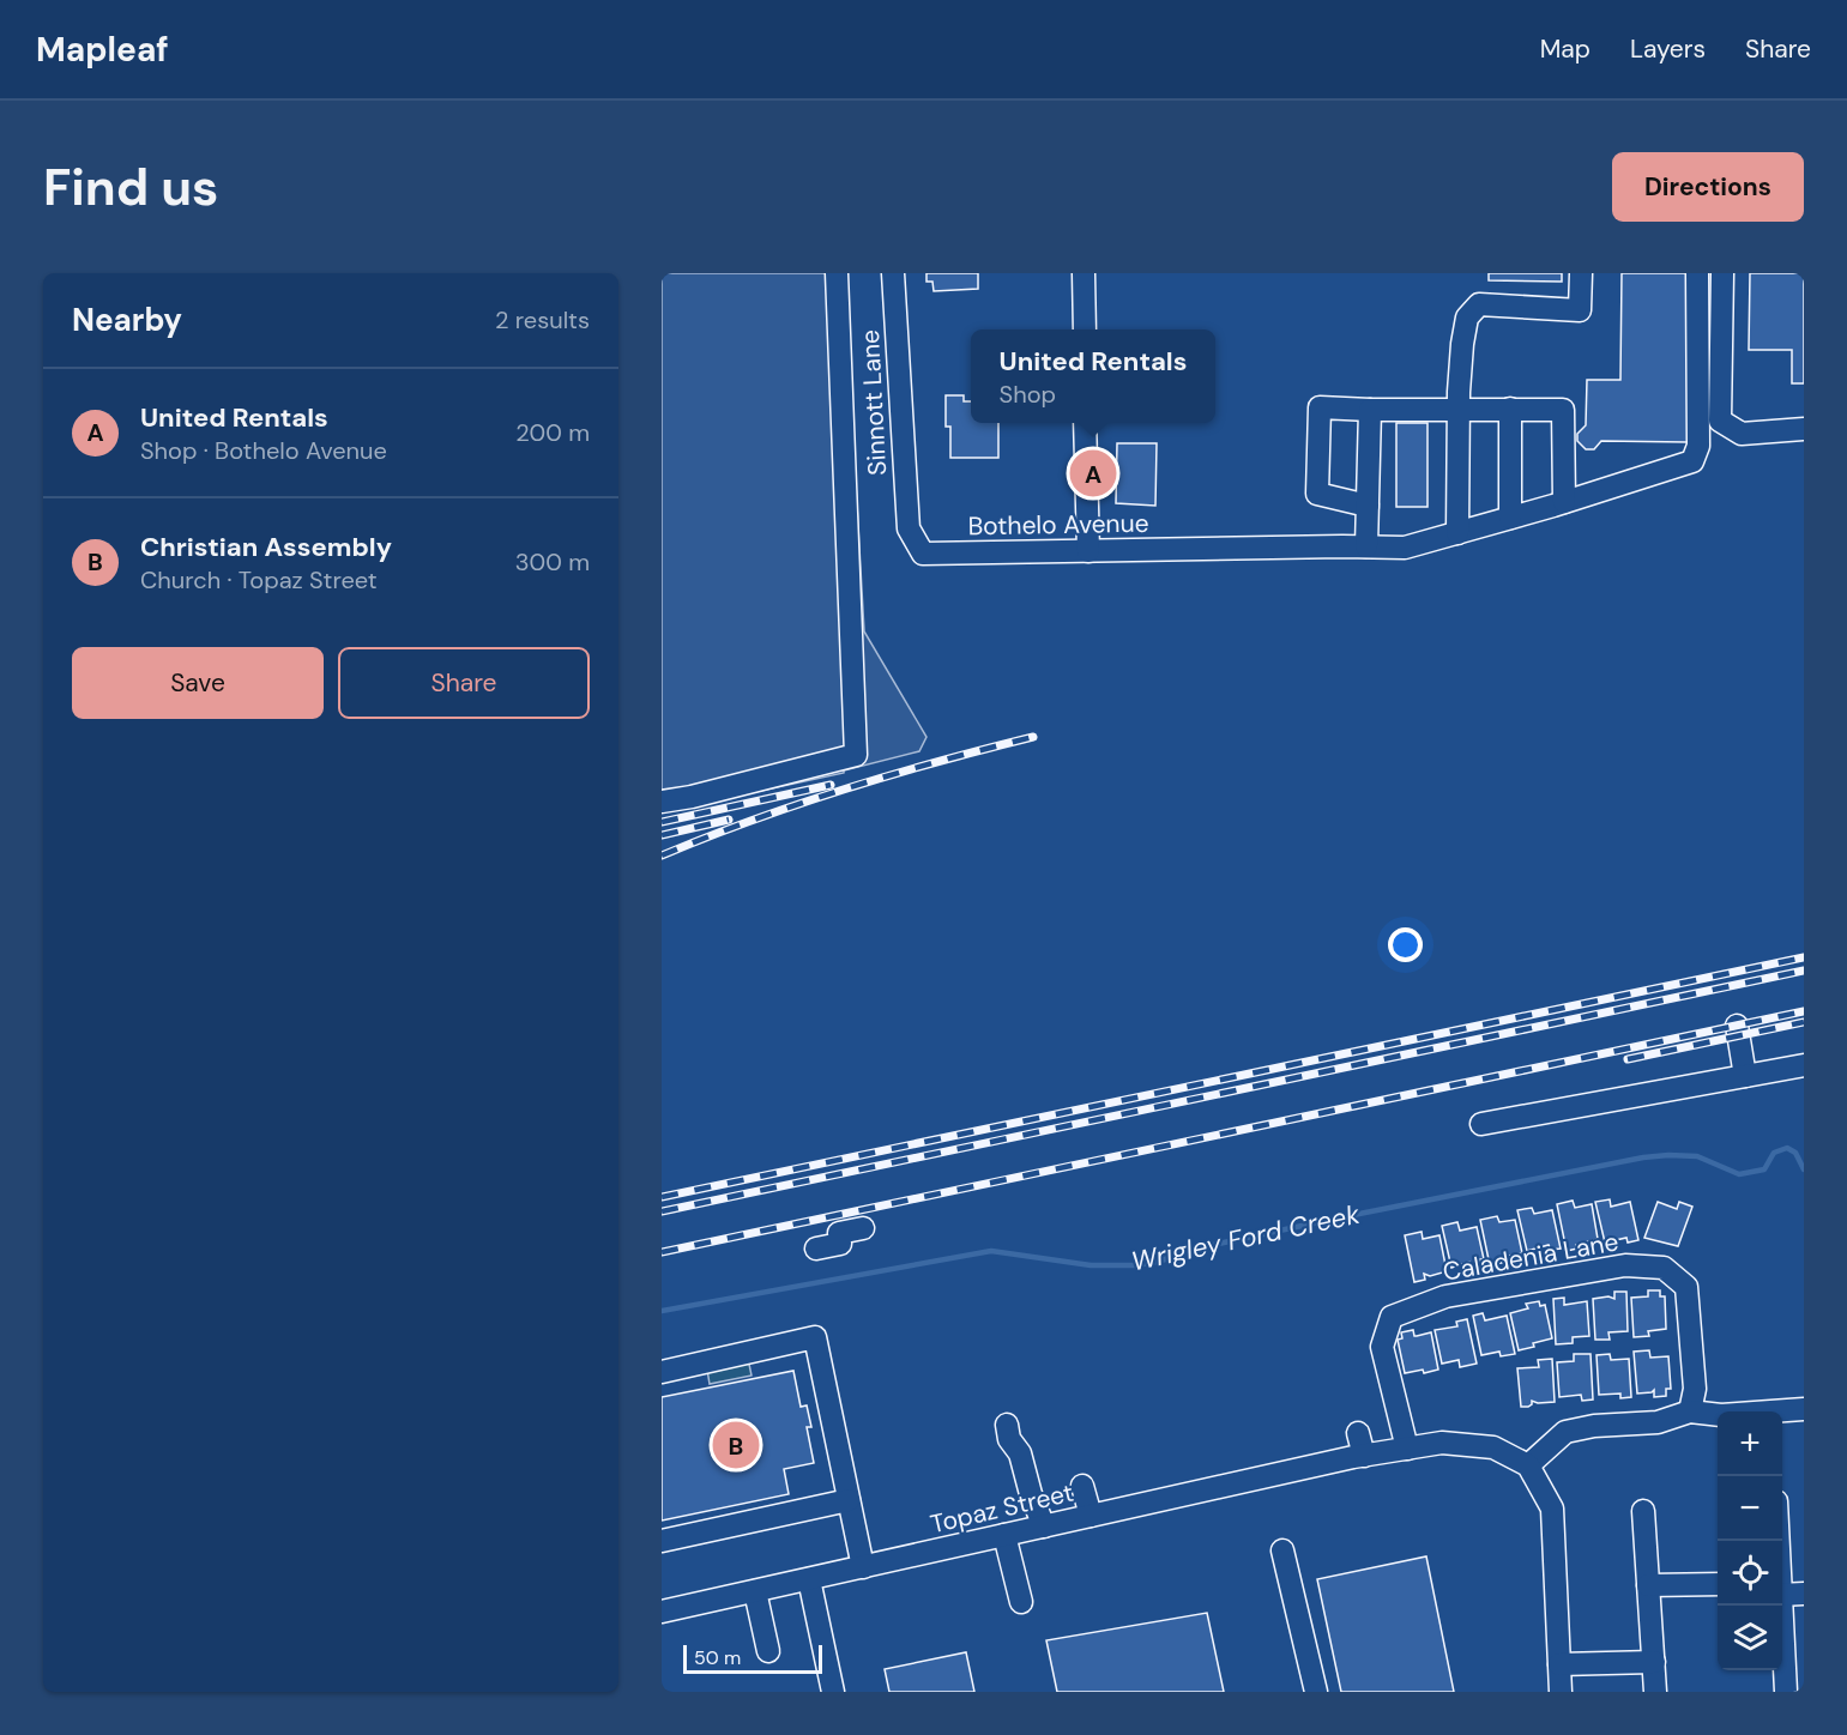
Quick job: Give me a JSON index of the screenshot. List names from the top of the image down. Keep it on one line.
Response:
{"streets":{"street":["Sinnott Lane","Bothelo Avenue","Caladenia Lane","Topaz Street"]},"crossings":[["Sinnott Lane","Bothelo Avenue"],["Caladenia Lane","Topaz Street"]],"water":["Wrigley Ford Creek"],"scale_bar":"50 m","page":{"header":"Mapleaf","nav":["Map","Layers","Share"],"buttons":["Directions",["Save","Share"]],"title":"Find us","heading":["Nearby","2 results"],"popup":["United Rentals","Shop"],"list":[{"mark":"A","name":"United Rentals","note":"Shop · Bothelo Avenue","value":"200 m"},{"mark":"B","name":"Christian Assembly","note":"Church · Topaz Street","value":"300 m"}],"pins":["A","B"],"map_buttons":["+","−"],"scale":"50 m"}}
